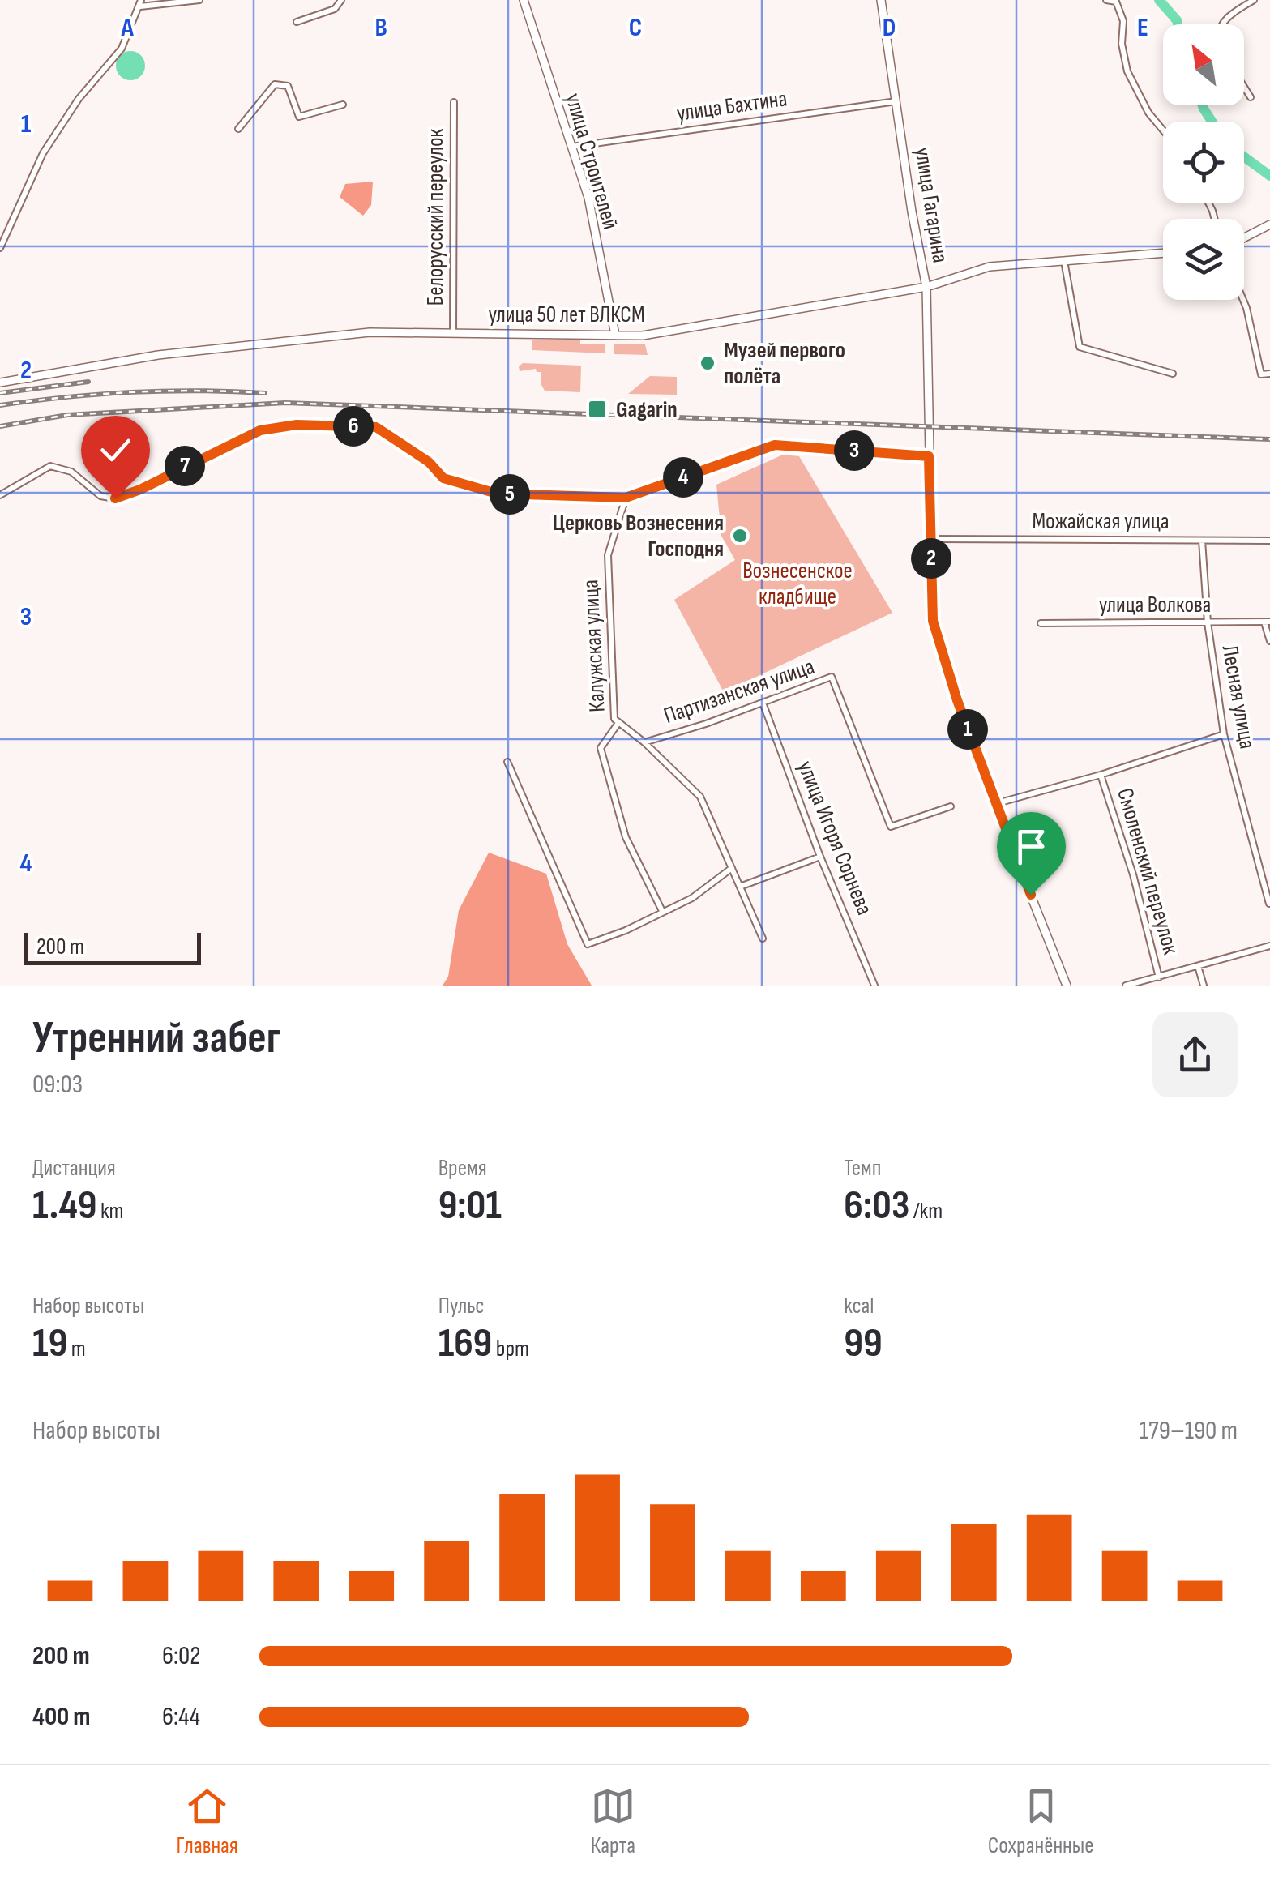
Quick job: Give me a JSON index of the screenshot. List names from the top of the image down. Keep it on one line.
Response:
{"streets":{"main road":["улица Строителей","улица Гагарина","улица 50 лет ВЛКСМ"],"street":["улица Бахтина","Белорусский переулок","Можайская улица","улица Волкова","Калужская улица","Партизанская улица","Лесная улица","улица Игоря Сорнева","Смоленский переулок"]},"crossings":[["улица Бахтина","улица Строителей"],["улица Бахтина","улица Гагарина"],["улица Строителей","улица 50 лет ВЛКСМ"],["улица Гагарина","улица 50 лет ВЛКСМ"],["улица Гагарина","Можайская улица"],["улица Гагарина","Смоленский переулок"],["Белорусский переулок","улица 50 лет ВЛКСМ"],["Можайская улица","Лесная улица"],["улица Волкова","Лесная улица"],["Калужская улица","Партизанская улица"],["Партизанская улица","улица Игоря Сорнева"],["Лесная улица","Смоленский переулок"]],"parks":["Вознесенское кладбище"],"places":{"other":["Музей первого полёта","Церковь Вознесения Господня"],"transit":["Gagarin"]},"scale_bar":"200 m","north":"top left","page":{"pins":["6","3","7","4","5","2","1"],"scale":"200 m","heading":["Утренний забег","09:03"],"stats":[["Дистанция","1.49 km"],["Время","9:01"],["Темп","6:03 /km"],["Набор высоты","19 m"],["Пульс","169 bpm"],["kcal","99"]],"chart":["Набор высоты","179–190 m"],"list":[{"name":"200 m","note":"6:02"},{"name":"400 m","note":"6:44"}],"tabs":["Главная","Карта","Сохранённые"]},"grid":{"columns":["A","B","C","D","E"],"rows":["1","2","3","4"]}}
